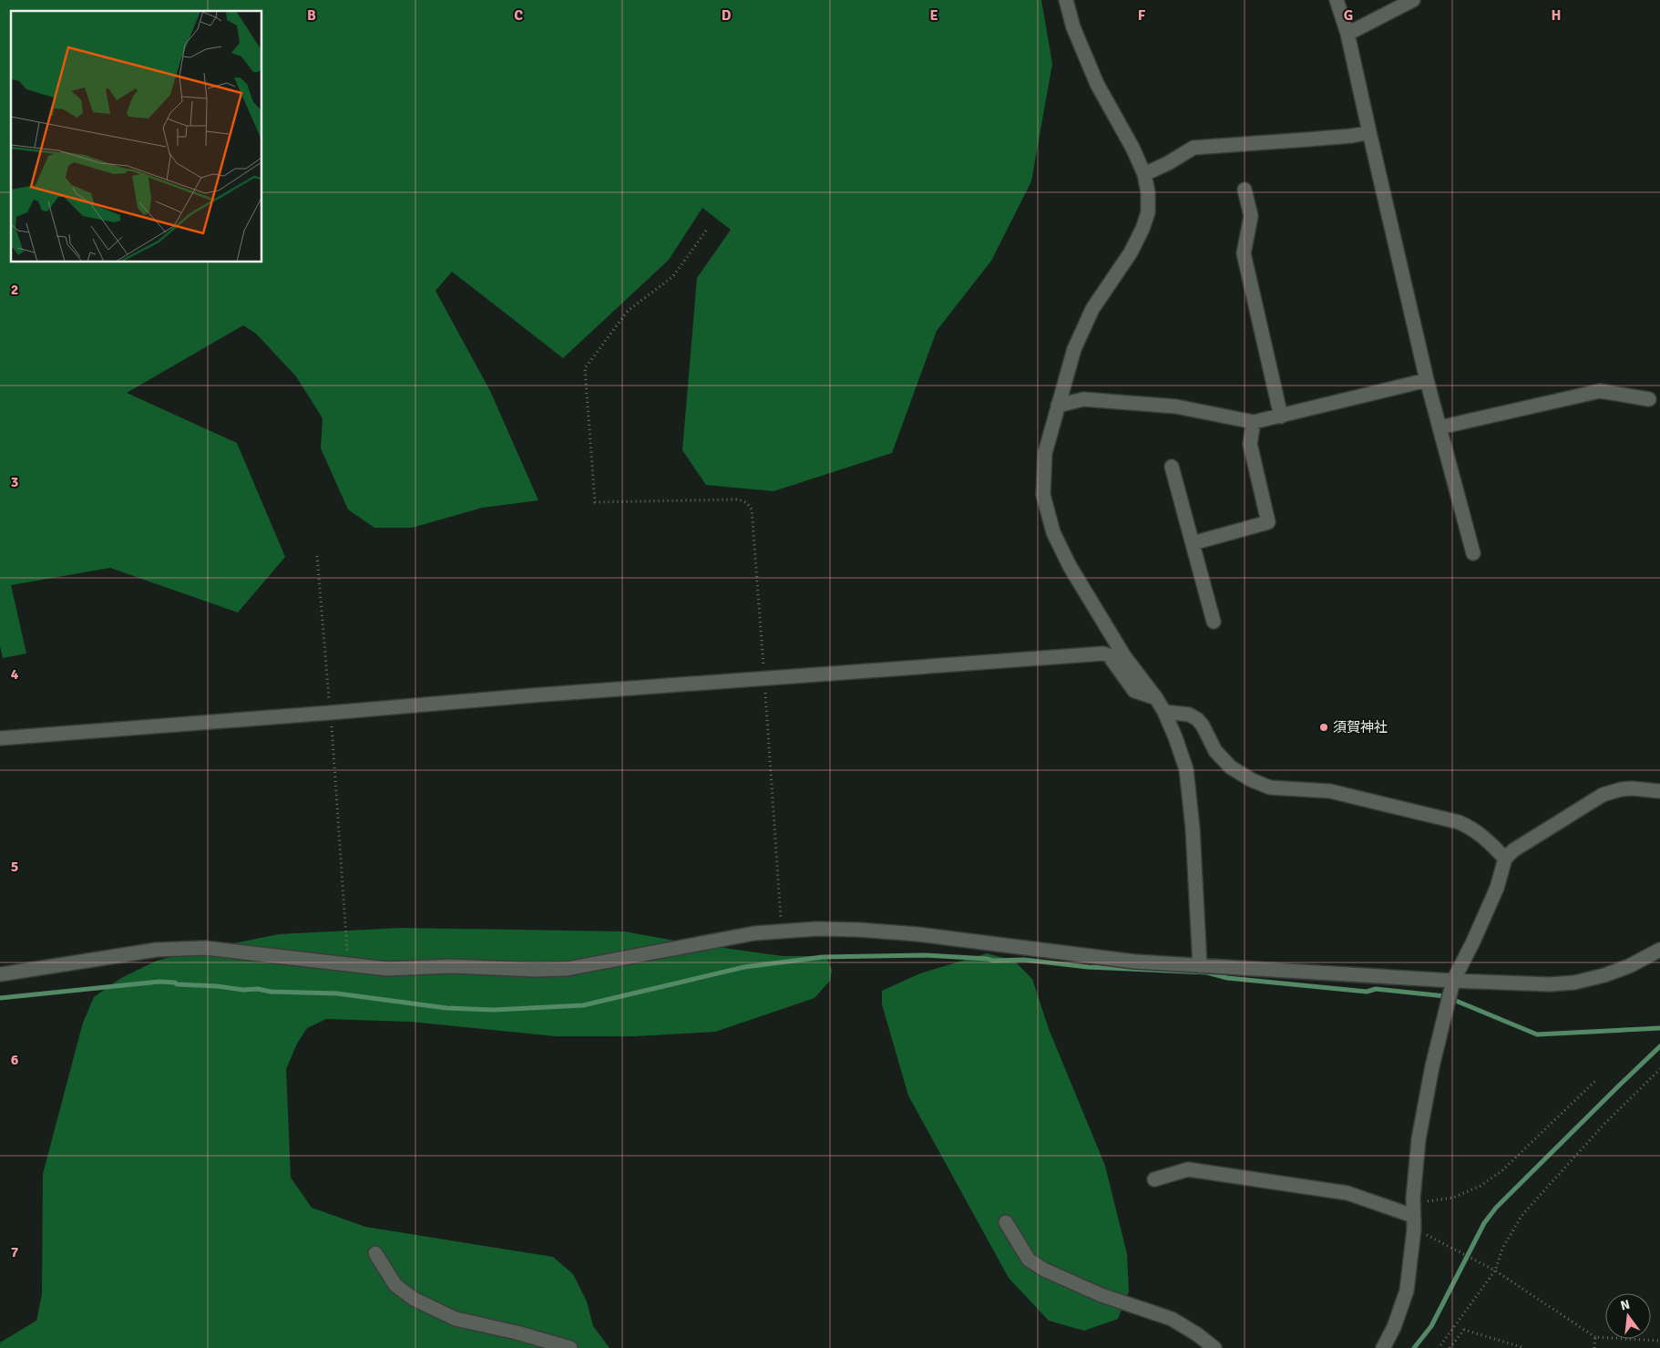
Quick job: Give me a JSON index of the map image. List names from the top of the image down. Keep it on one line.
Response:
{"places":["須賀神社"],"north":"top","grid":{"columns":["B","C","D","E","F","G","H"],"rows":["2","3","4","5","6","7"]}}
